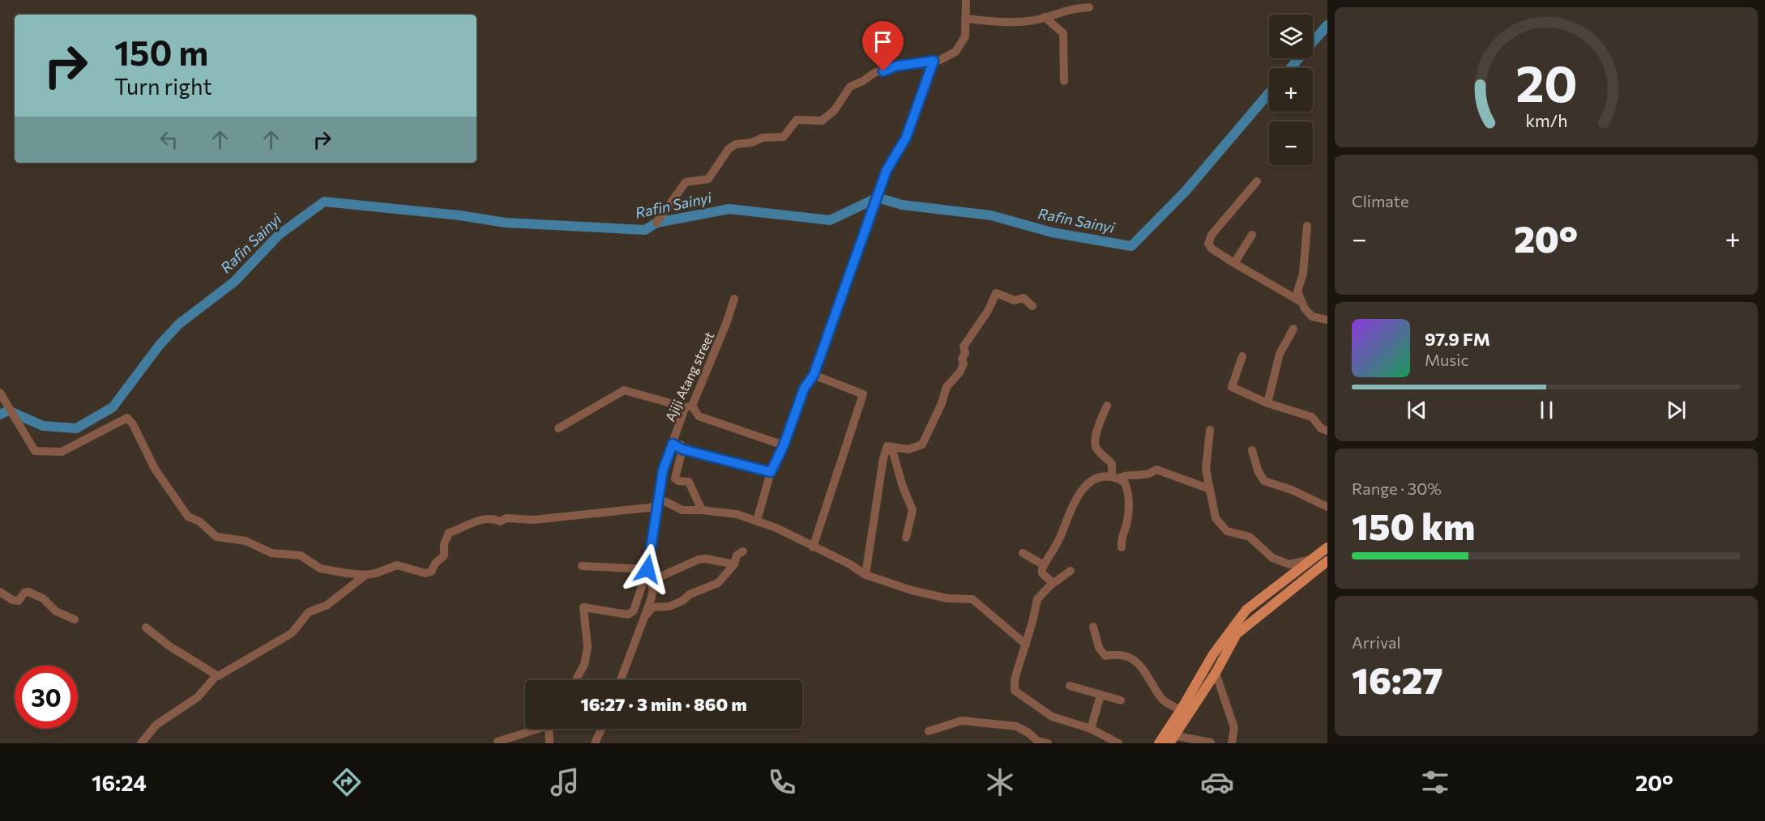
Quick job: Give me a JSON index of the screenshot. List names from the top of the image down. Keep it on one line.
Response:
{"streets":{"street":["Ajiji Atang street"]},"water":["Rafin Sainyi"],"page":{"map_buttons":["+","−"],"turn":["150 m","Turn right"],"tile":["Climate",["Range · 30%","150 km"],["Arrival","16:27"]],"heat":["−","20°","+"],"song":["97.9 FM","Music"],"limit":"30","trip":"16:27 · 3 min · 860 m","tabs":["16:24","20°"],"gauge":["20","km/h"]}}
